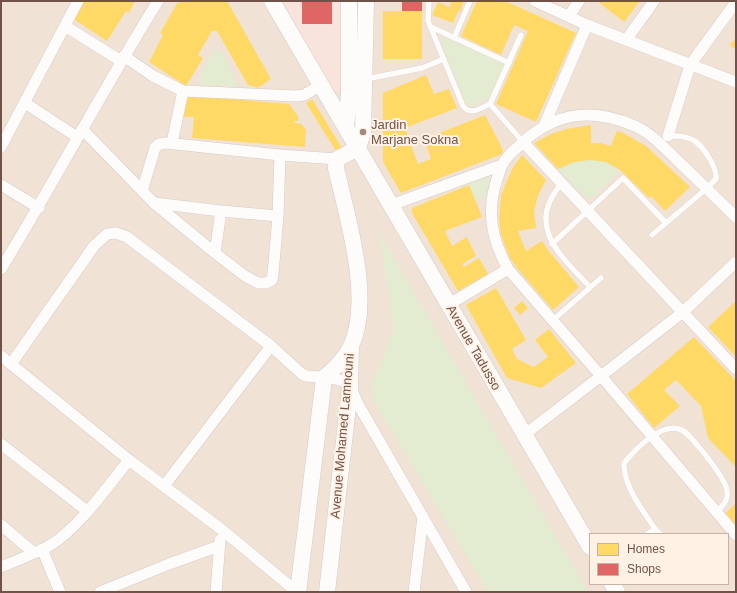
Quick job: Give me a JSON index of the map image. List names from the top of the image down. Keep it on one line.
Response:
{"streets":{"street":["Avenue Tadusso","Avenue Mohamed Lamnouni"]},"places":["Jardin Marjane Sokna"],"legend":["Homes","Shops"]}
